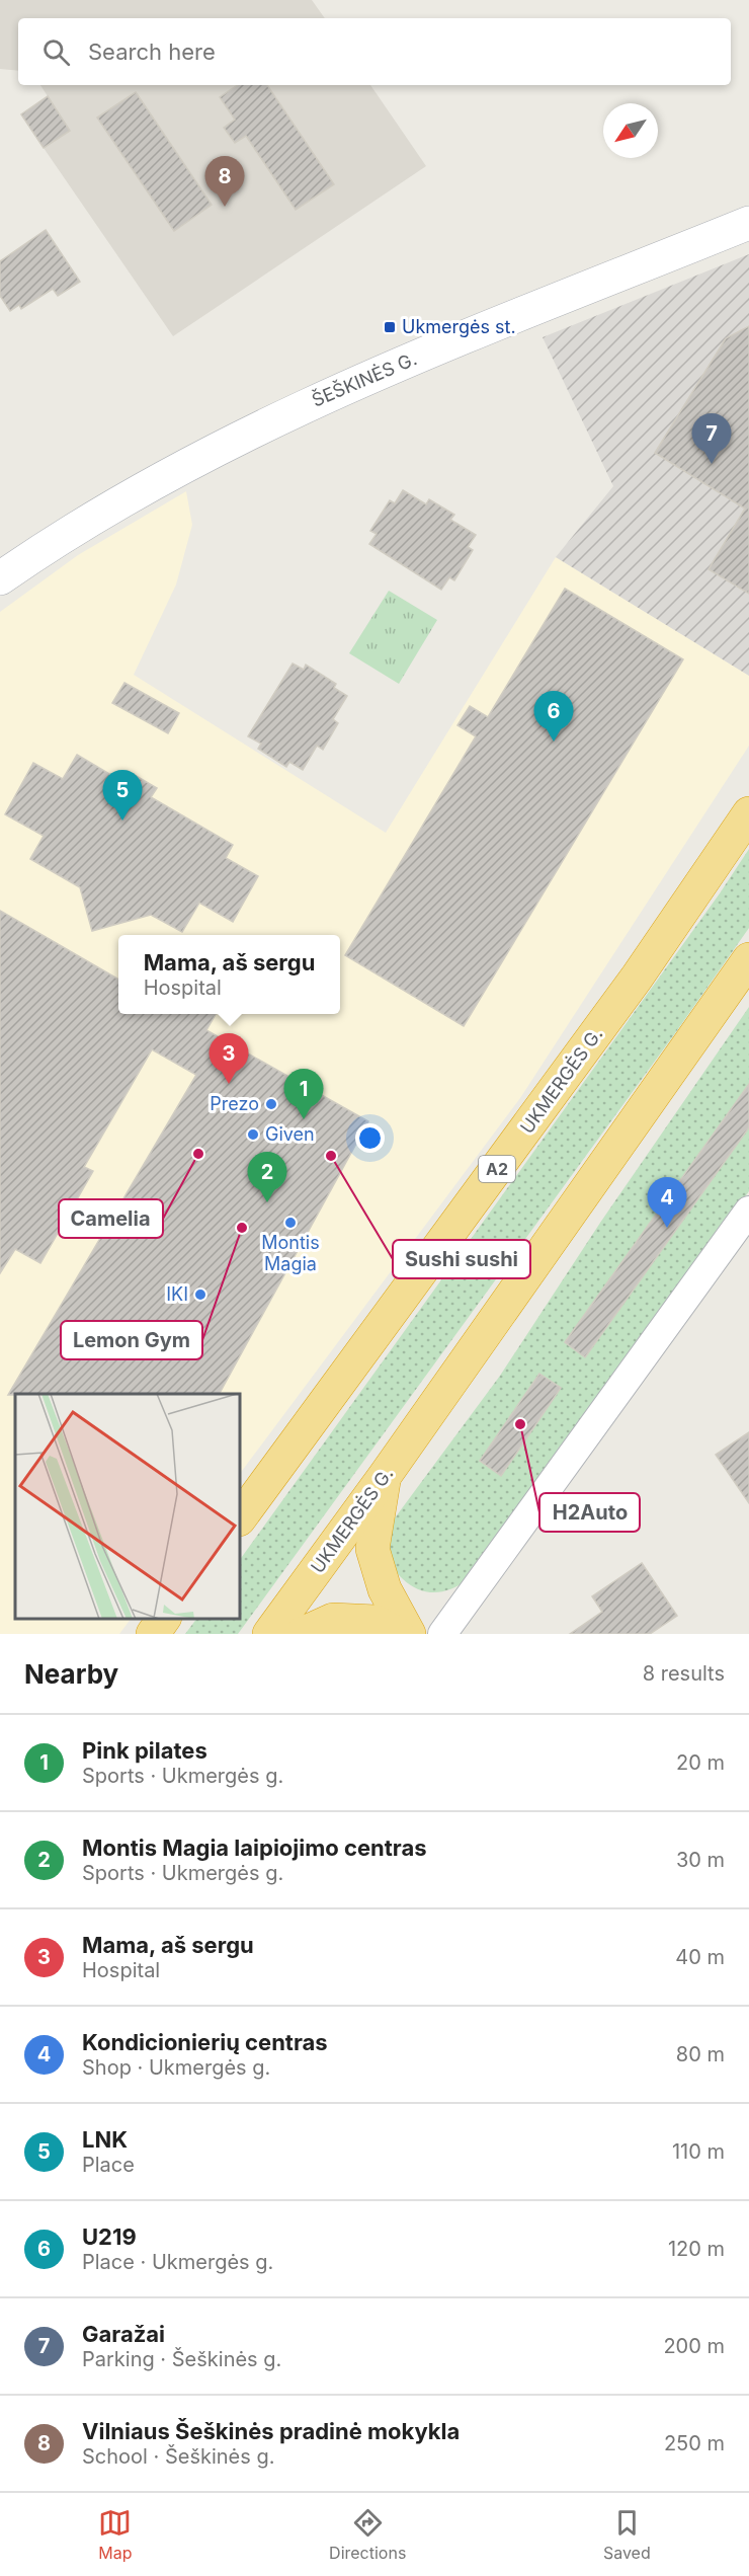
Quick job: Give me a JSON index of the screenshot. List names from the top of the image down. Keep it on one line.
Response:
{"streets":{"highway":["UKMERGĖS G.","A2"],"street":["ŠEŠKINĖS G."]},"places":{"transit":["Ukmergės st."],"other":["Prezo","Given","Camelia","Sushi sushi","Montis Magia","Lemon Gym","IKI","H2Auto"]},"north":"bottom left","page":{"search":"Search here","pins":["8","7","6","5","3","1","2","4"],"popup":["Mama, aš sergu","Hospital"],"heading":["Nearby","8 results"],"list":[{"mark":"1","name":"Pink pilates","note":"Sports · Ukmergės g.","value":"20 m"},{"mark":"2","name":"Montis Magia laipiojimo centras","note":"Sports · Ukmergės g.","value":"30 m"},{"mark":"3","name":"Mama, aš sergu","note":"Hospital","value":"40 m"},{"mark":"4","name":"Kondicionierių centras","note":"Shop · Ukmergės g.","value":"80 m"},{"mark":"5","name":"LNK","note":"Place","value":"110 m"},{"mark":"6","name":"U219","note":"Place · Ukmergės g.","value":"120 m"},{"mark":"7","name":"Garažai","note":"Parking · Šeškinės g.","value":"200 m"},{"mark":"8","name":"Vilniaus Šeškinės pradinė mokykla","note":"School · Šeškinės g.","value":"250 m"}],"nav":["Map","Directions","Saved"]}}
